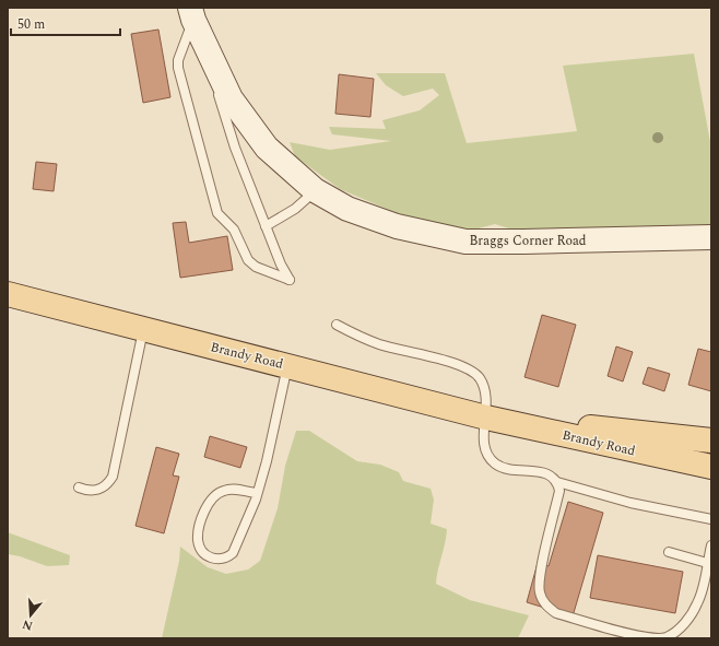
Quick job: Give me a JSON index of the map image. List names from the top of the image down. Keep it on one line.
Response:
{"streets":{"main road":["Braggs Corner Road","Brandy Road"]},"scale_bar":"50 m","north":"bottom"}
